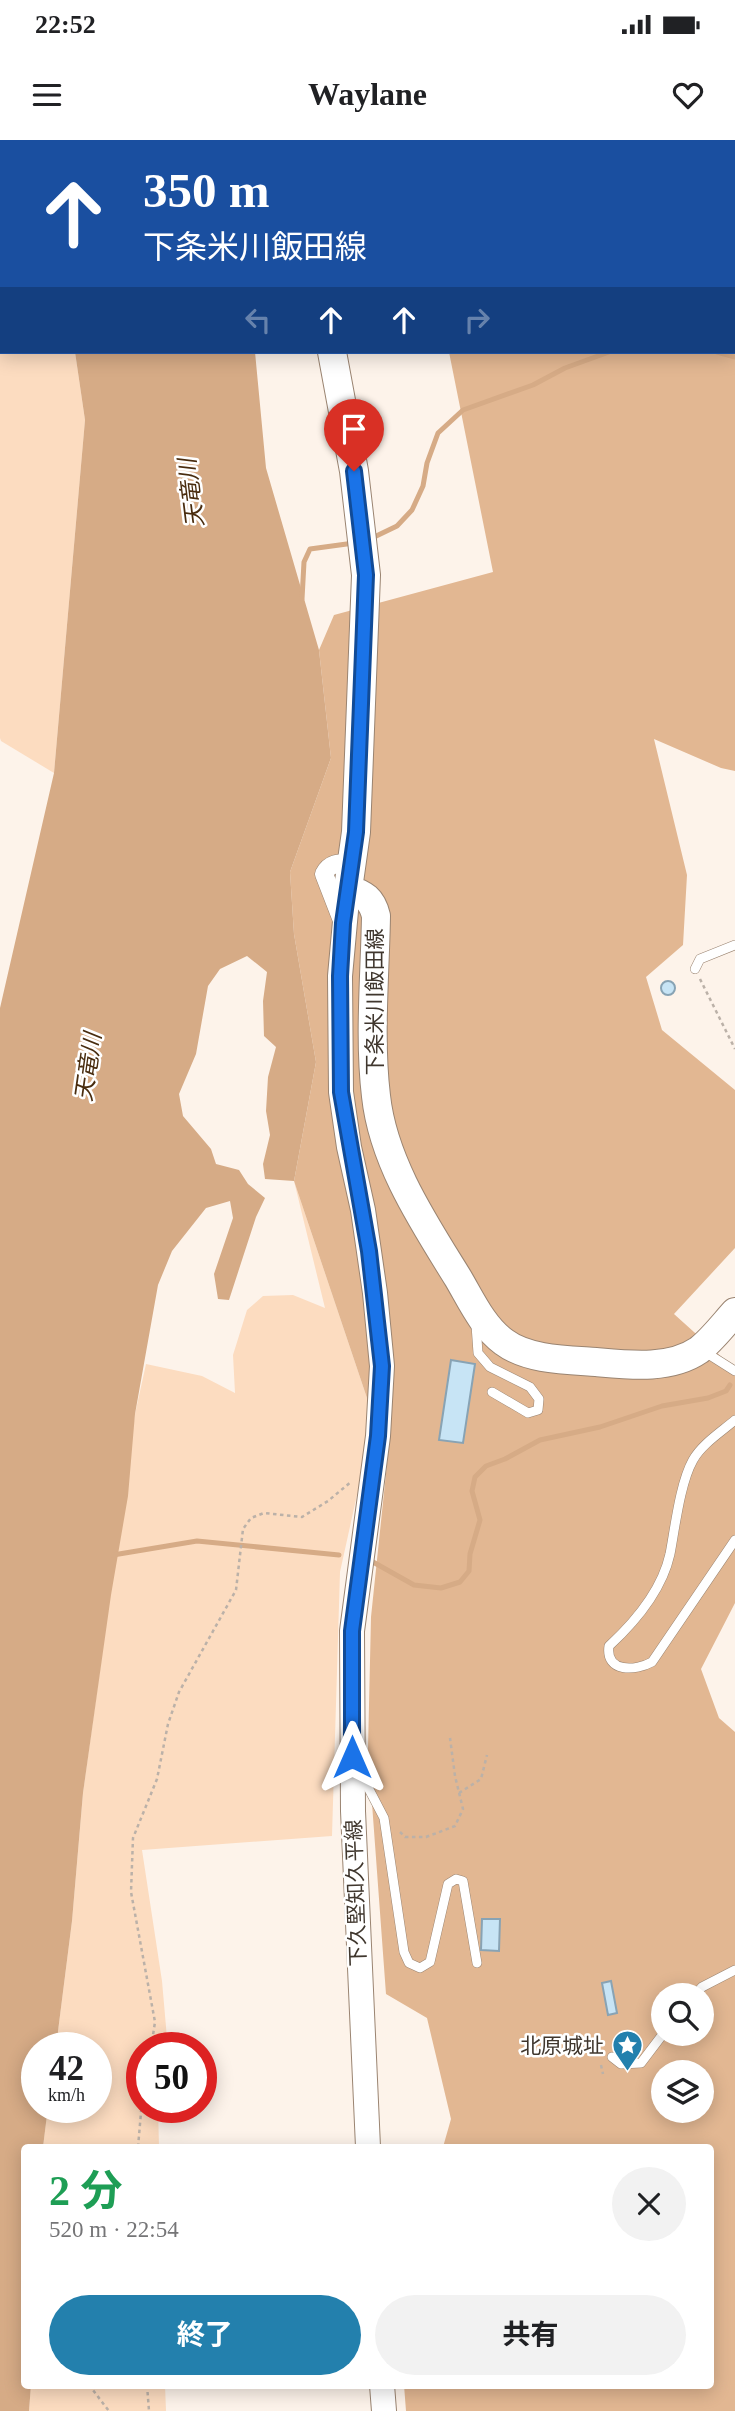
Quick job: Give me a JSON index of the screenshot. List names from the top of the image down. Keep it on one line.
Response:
{"streets":{"main road":["下条米川飯田線","下久堅知久平線"]},"crossings":[["下条米川飯田線","下久堅知久平線"]],"water":["天竜川"],"places":{"place":["北原城址"]},"page":{"status":"22:52","header":"Waylane","turn":["350 m","下条米川飯田線"],"speed":"42 km/h","limit":"50","heading":["2 分","520 m · 22:54"],"buttons":["終了","共有"]}}
